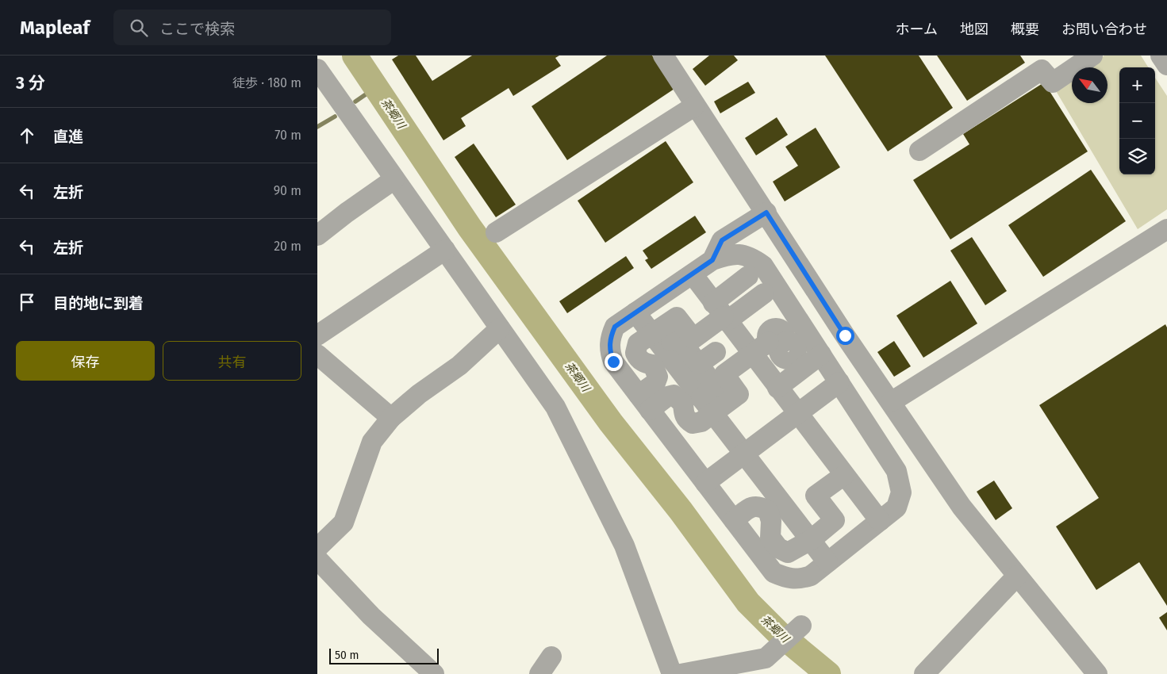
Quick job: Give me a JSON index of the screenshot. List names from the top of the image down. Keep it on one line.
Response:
{"water":["茶郷川"],"scale_bar":"50 m","north":"top left","page":{"header":"Mapleaf","search":"ここで検索","nav":["ホーム","地図","概要","お問い合わせ"],"heading":["3 分","徒歩 · 180 m"],"map_buttons":["+","−"],"list":[["直進","70 m"],["左折","90 m"],["左折","20 m"],"目的地に到着"],"buttons":["保存","共有"],"scale":"50 m"}}
